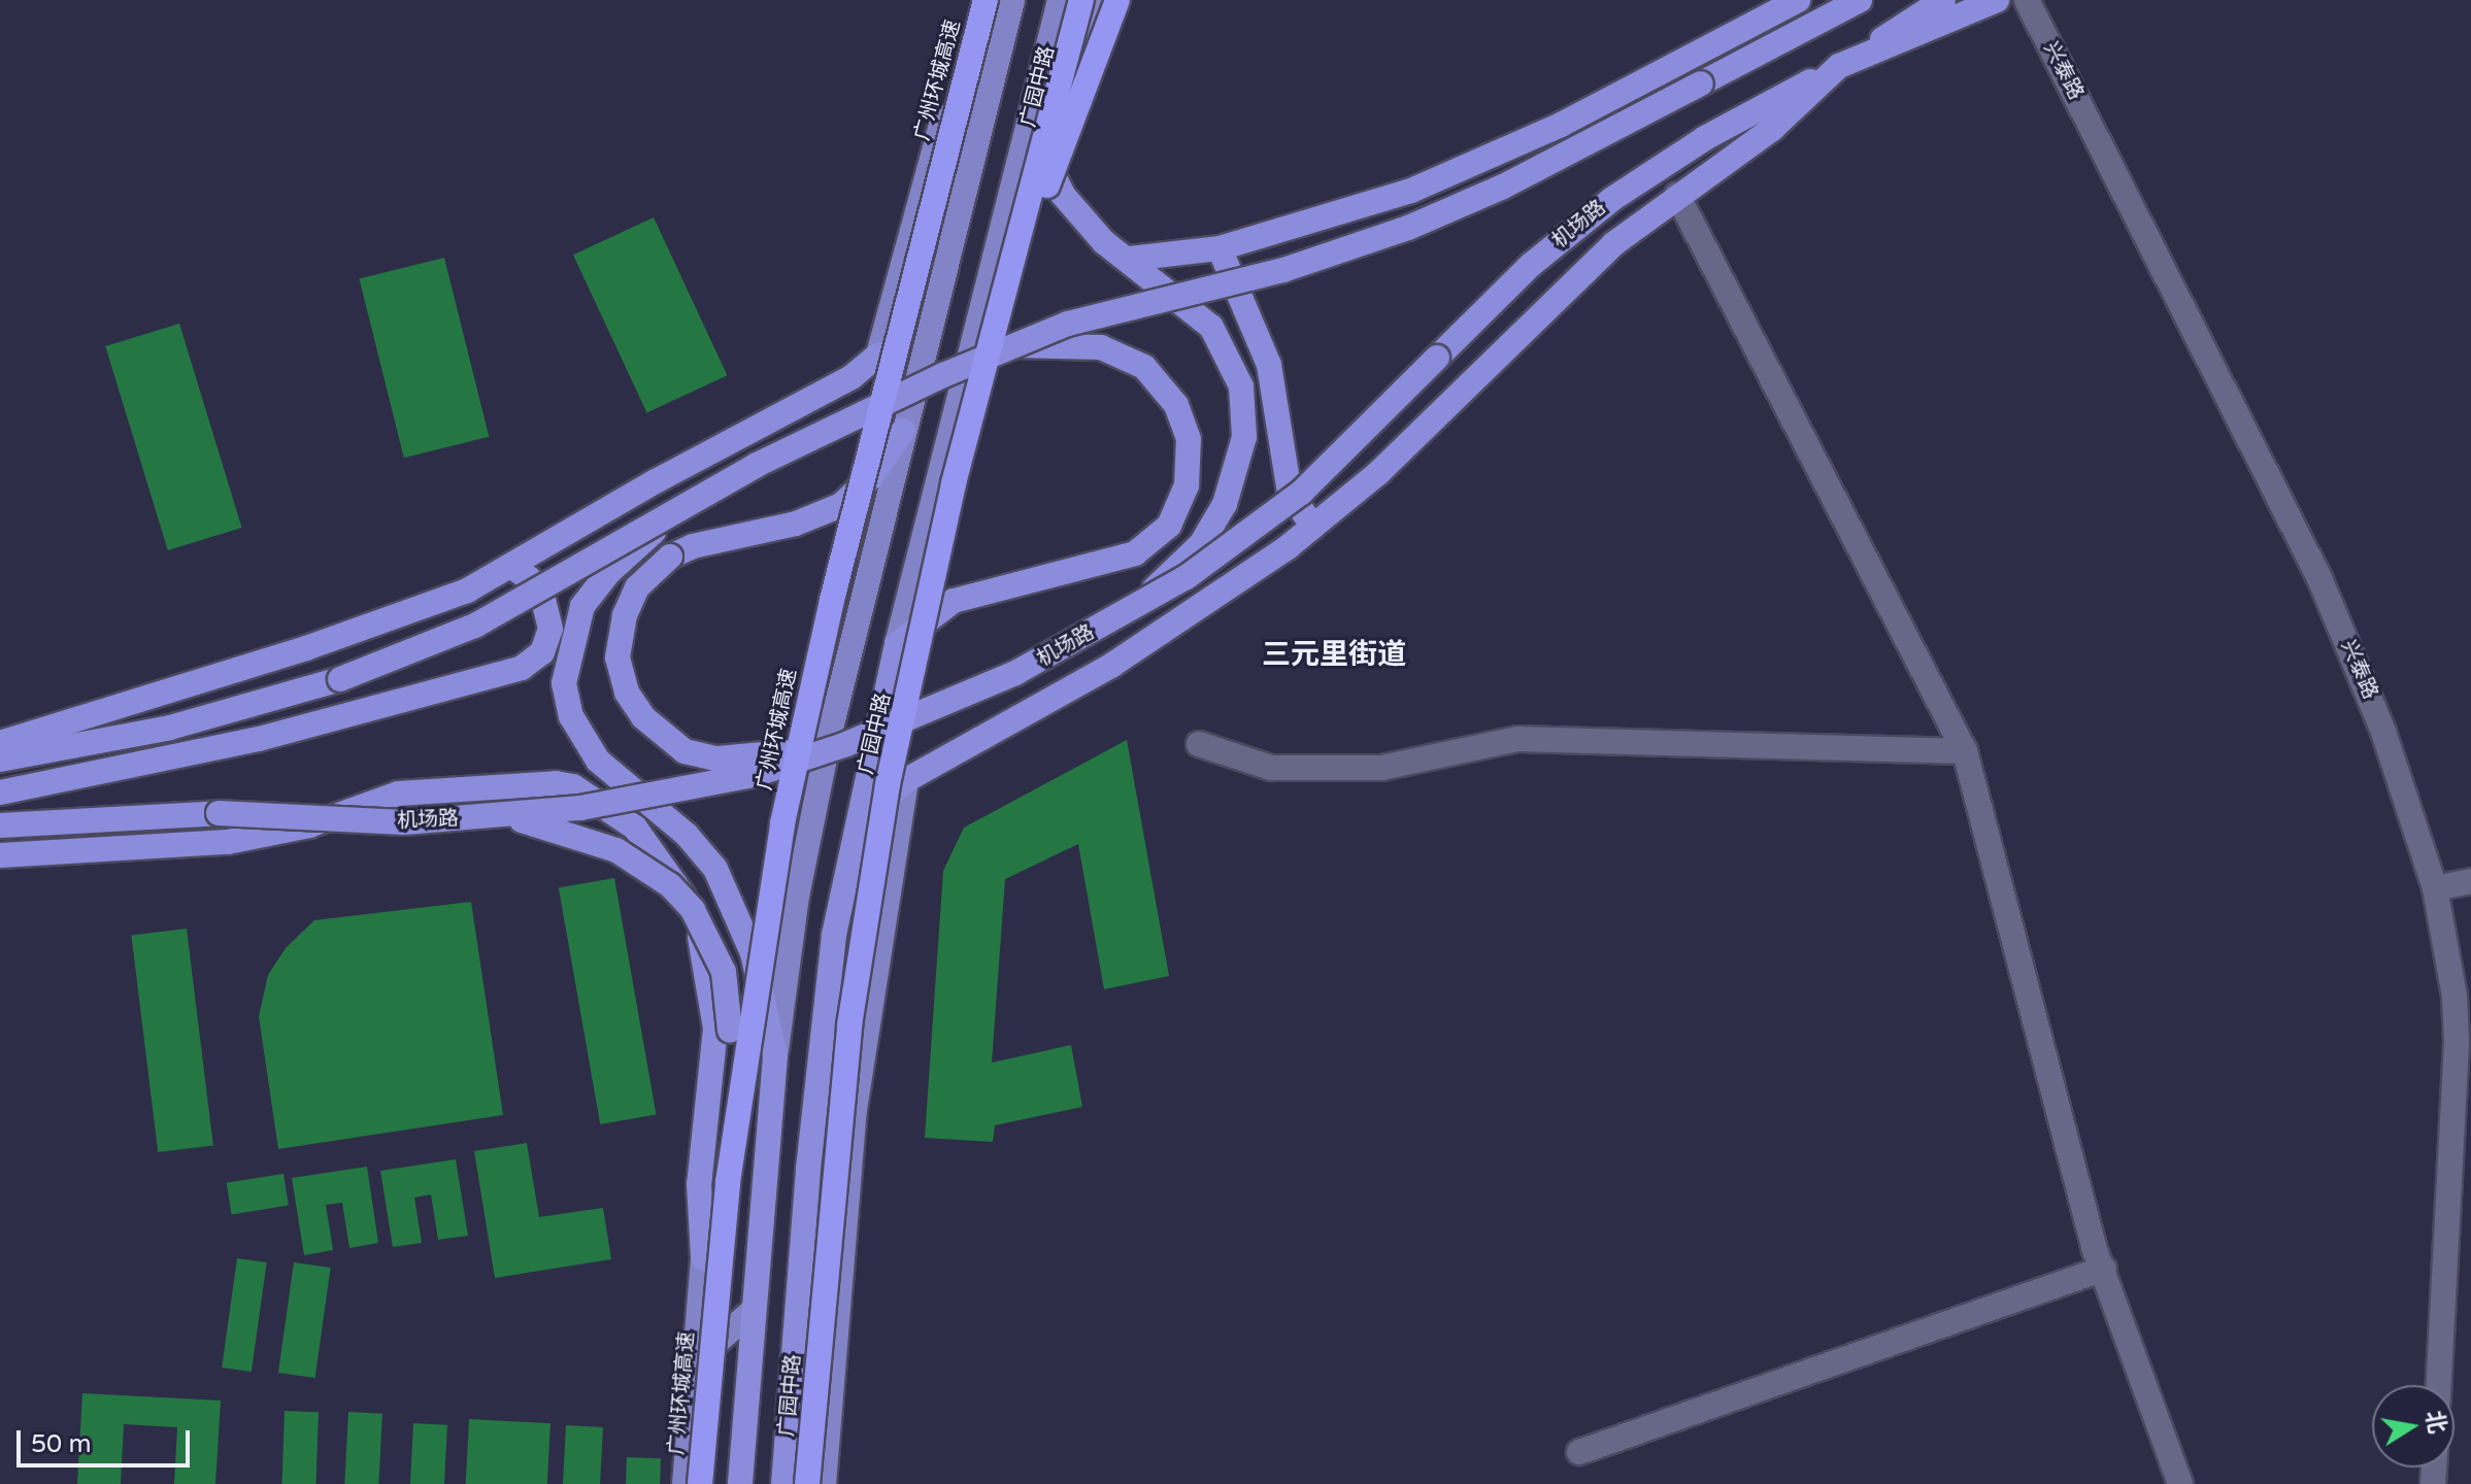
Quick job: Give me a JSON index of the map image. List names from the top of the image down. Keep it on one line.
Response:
{"streets":{"highway":["广州环城高速","广园中路","机场路"],"street":["兴泰路"]},"districts":["三元里街道"],"scale_bar":"50 m","north":"right"}
